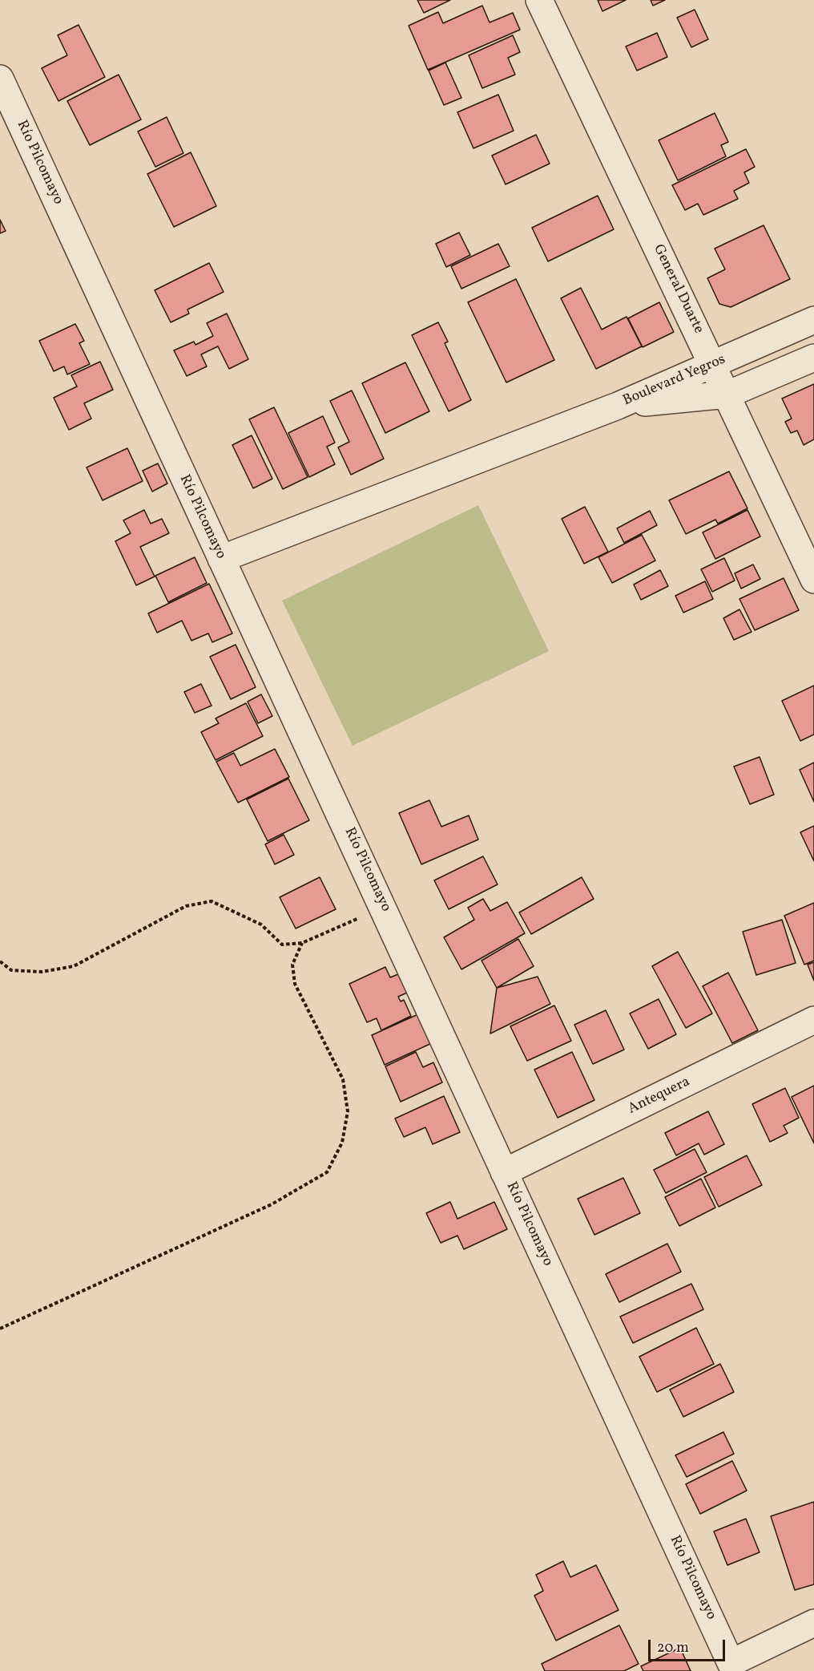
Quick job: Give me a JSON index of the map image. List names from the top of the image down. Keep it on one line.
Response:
{"streets":{"street":["Río Pilcomayo","General Duarte","Boulevard Yegros","Antequera"]},"crossings":[["Río Pilcomayo","Antequera"],["General Duarte","Boulevard Yegros"]],"scale_bar":"20 m"}
